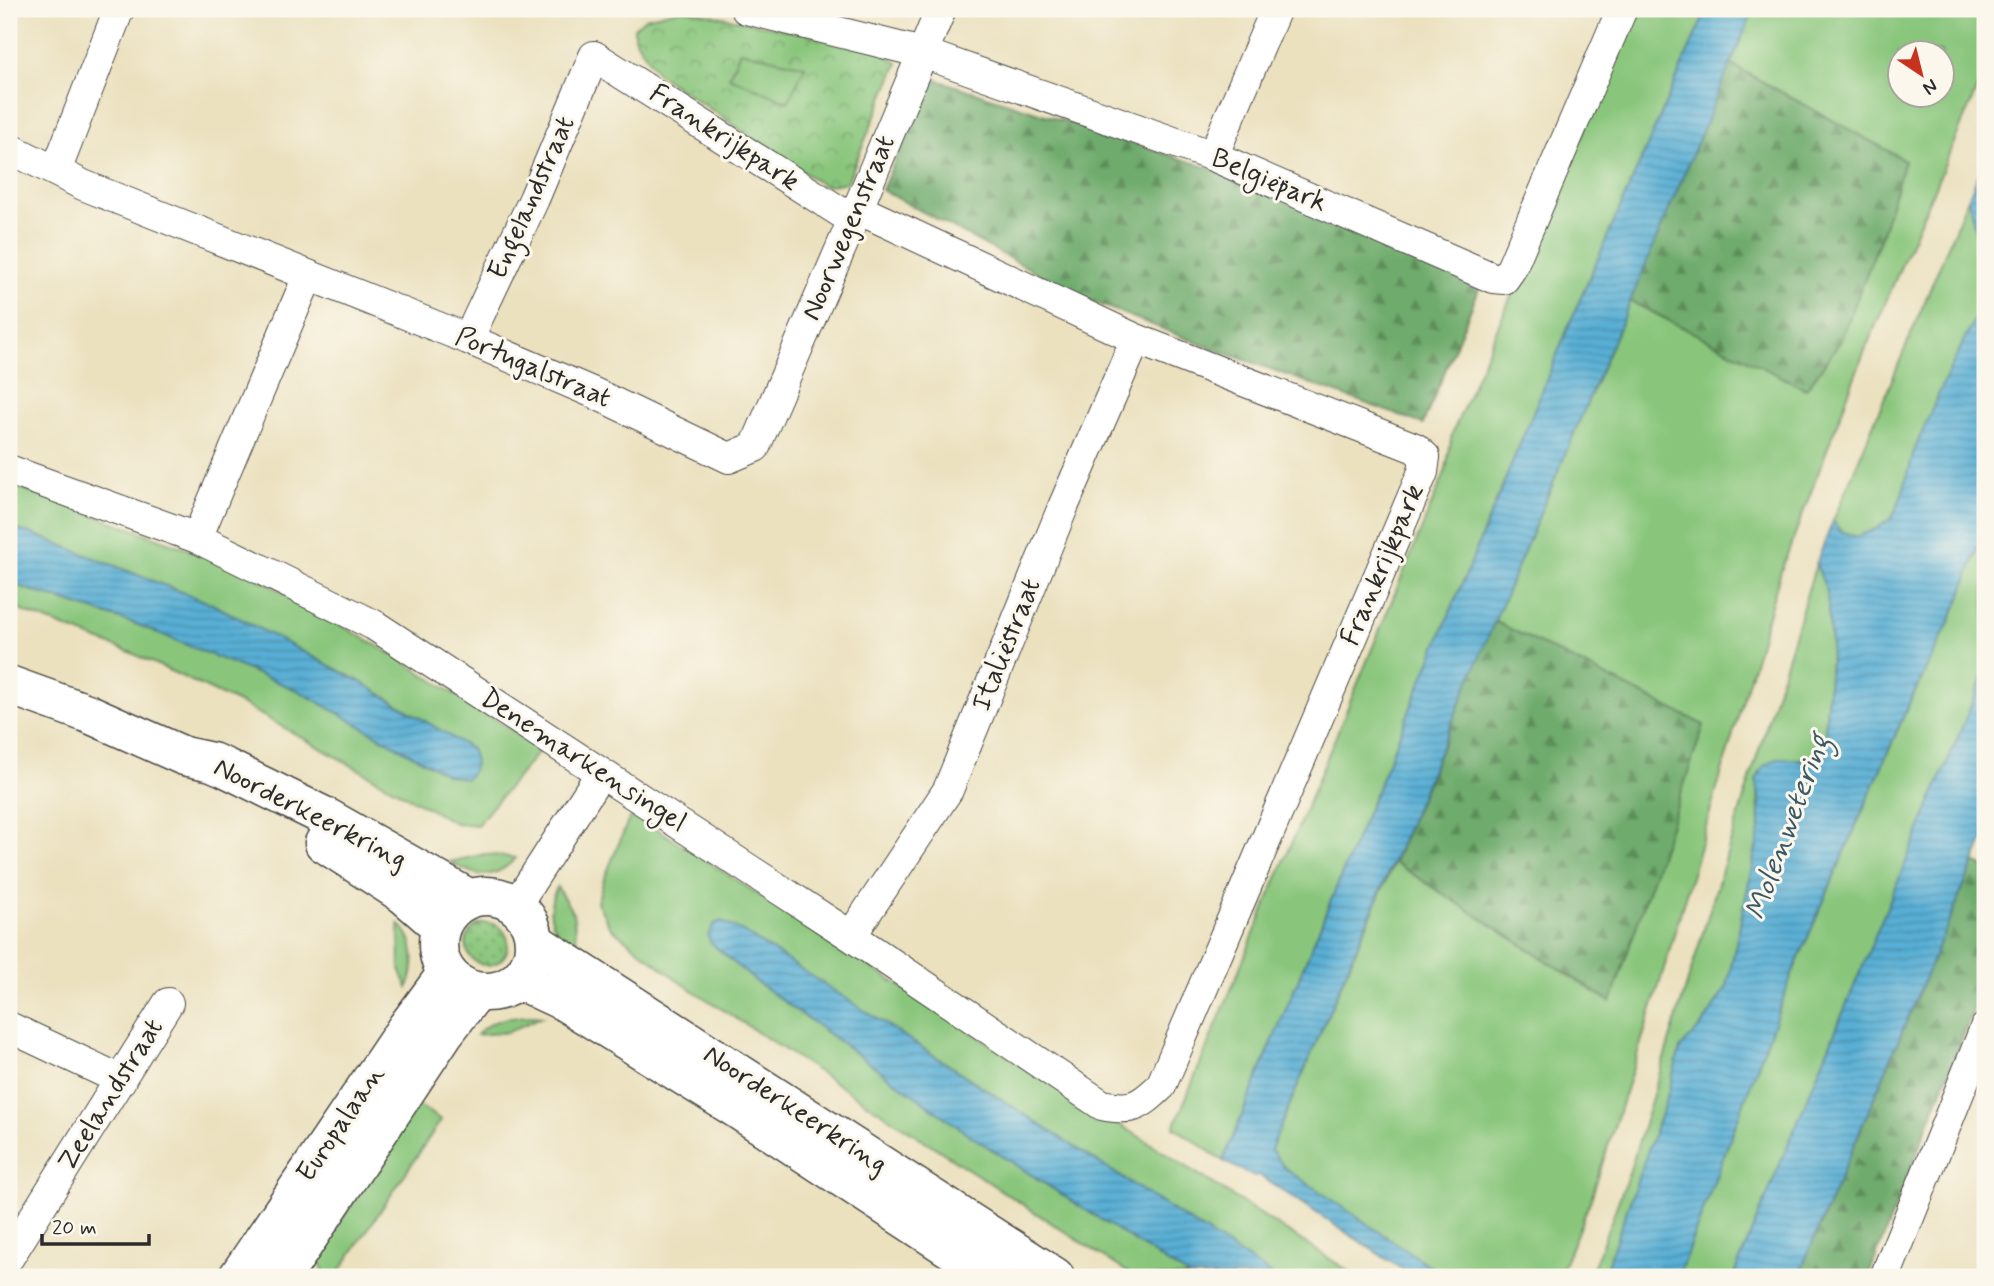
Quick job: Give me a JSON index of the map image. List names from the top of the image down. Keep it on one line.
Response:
{"streets":{"street":["Frankrijkpark","Belgiëpark","Engelandstraat","Noorwegenstraat","Portugalstraat","Italiëstraat","Denemarkensingel","Noorderkeerkring","Zeelandstraat","Europalaan"]},"crossings":[["Frankrijkpark","Engelandstraat"],["Frankrijkpark","Noorwegenstraat"],["Frankrijkpark","Italiëstraat"],["Frankrijkpark","Denemarkensingel"],["Belgiëpark","Noorwegenstraat"],["Engelandstraat","Portugalstraat"],["Noorwegenstraat","Portugalstraat"],["Italiëstraat","Denemarkensingel"],["Noorderkeerkring","Europalaan"]],"water":["Molenwetering"],"scale_bar":"20 m","north":"bottom right"}
